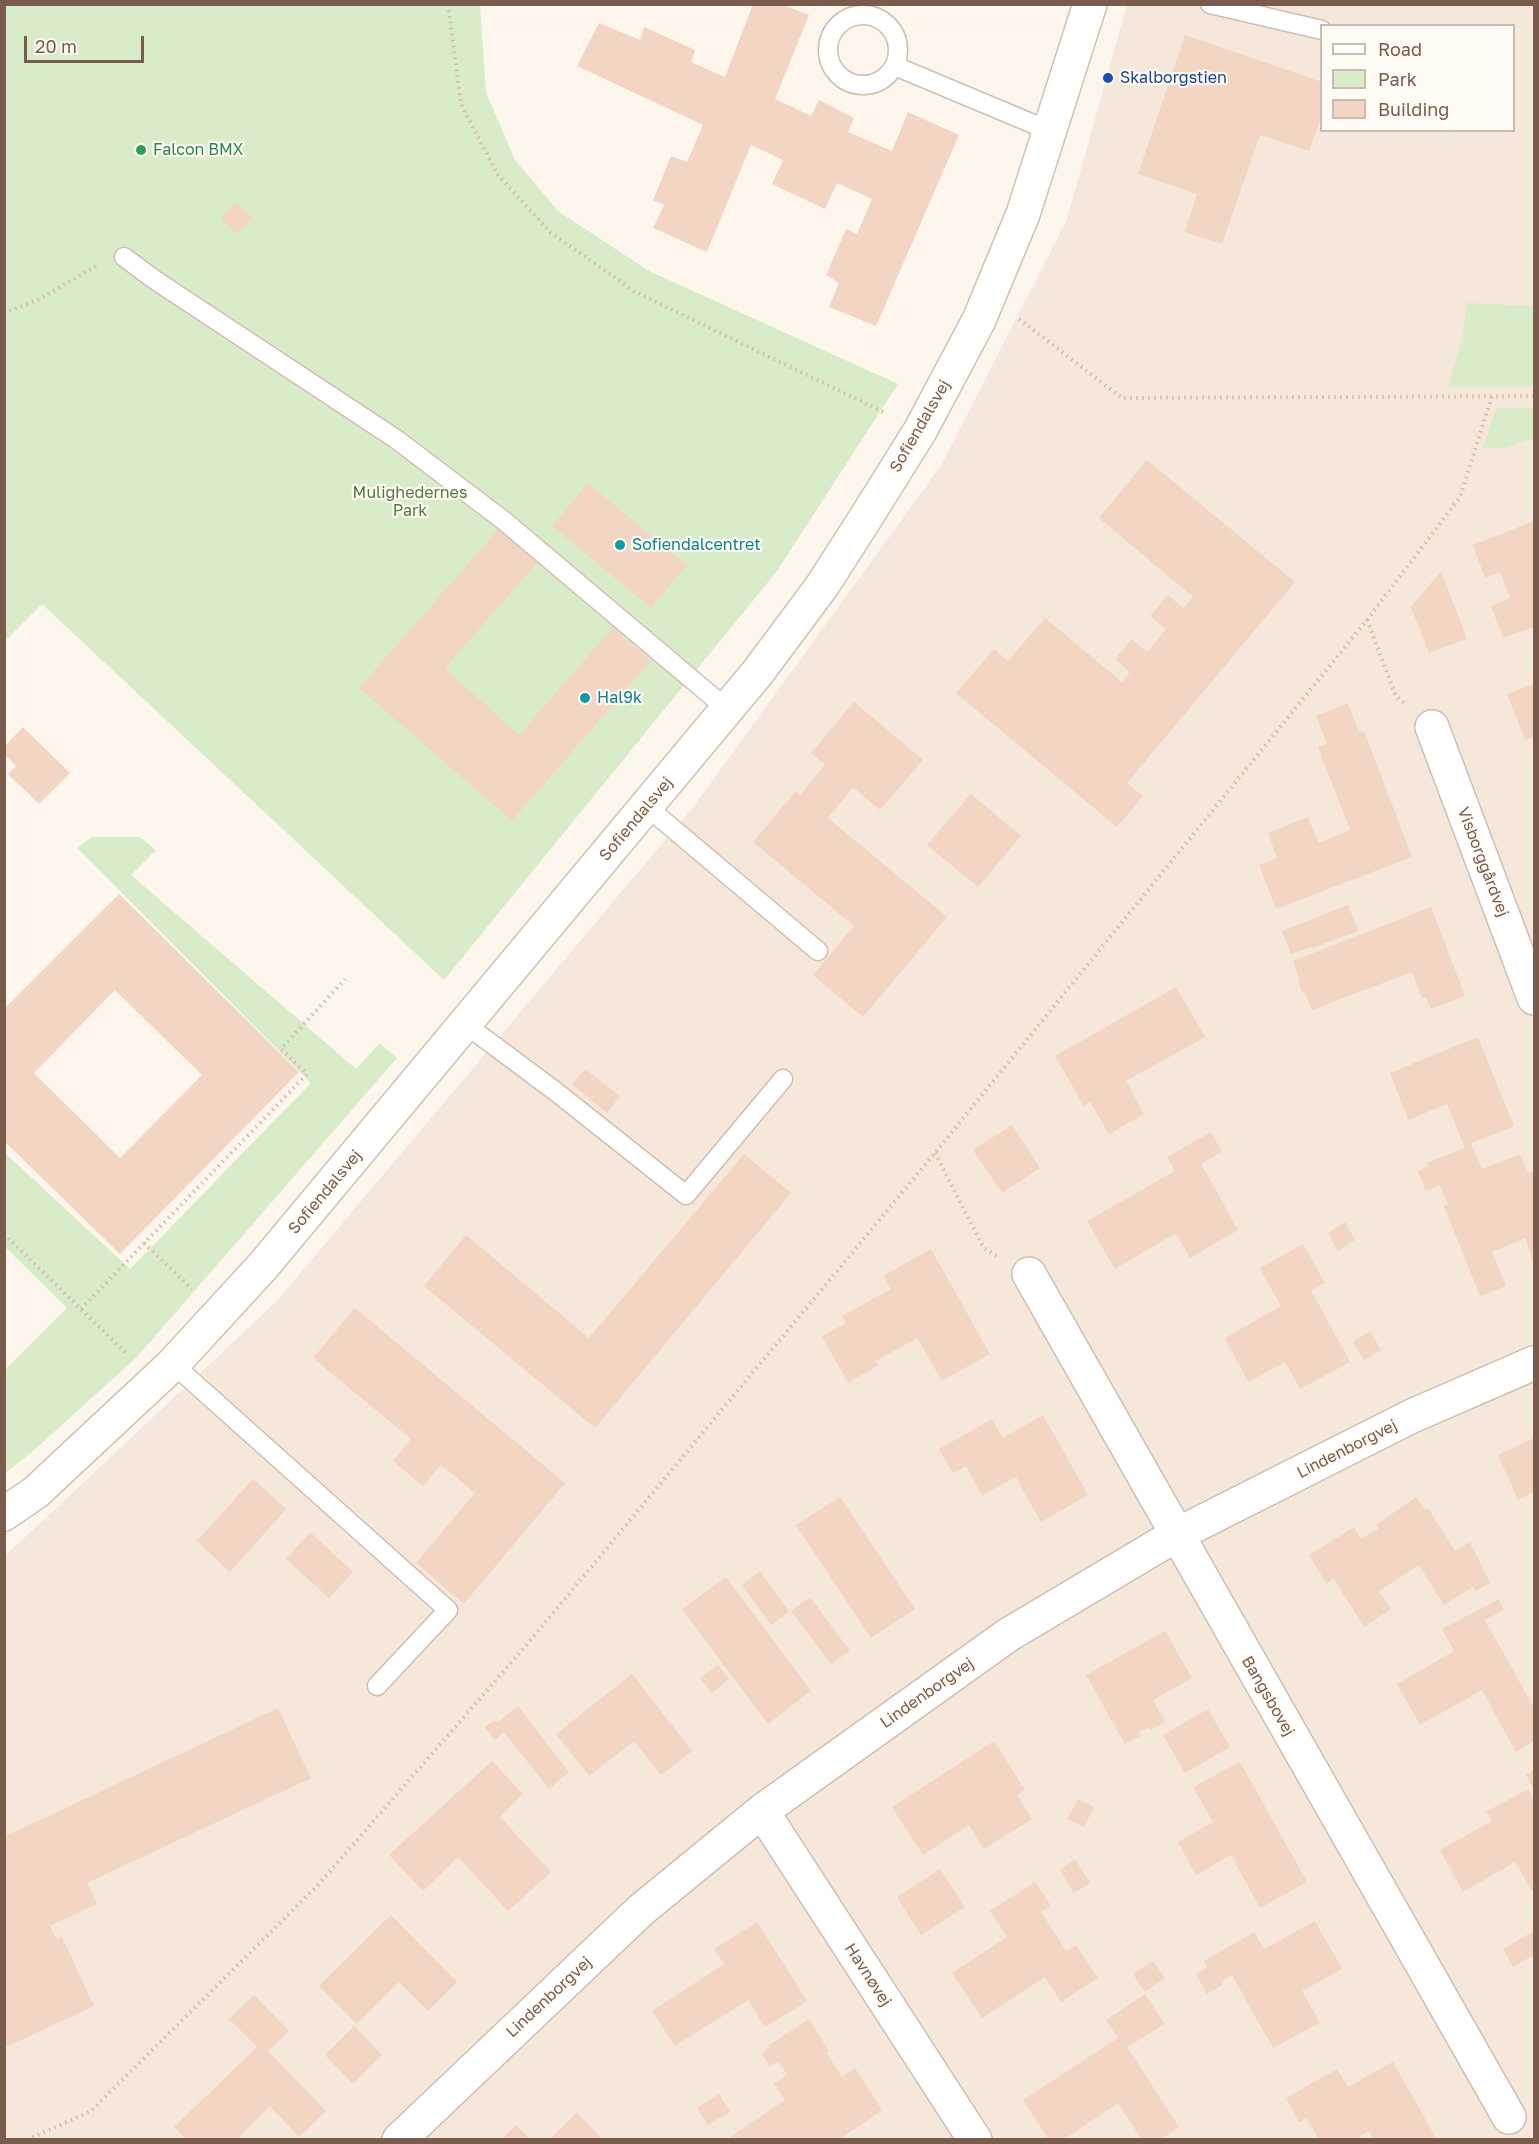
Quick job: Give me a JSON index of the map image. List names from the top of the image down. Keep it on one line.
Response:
{"streets":{"street":["Sofiendalsvej","Visborggårdvej","Lindenborgvej","Bangsbovej","Havnøvej"]},"crossings":[["Lindenborgvej","Bangsbovej"],["Lindenborgvej","Havnøvej"]],"parks":["Mulighedernes Park"],"places":["Skalborgstien","Falcon BMX","Sofiendalcentret","Hal9k"],"legend":["Road","Park","Building"],"scale_bar":"20 m"}
